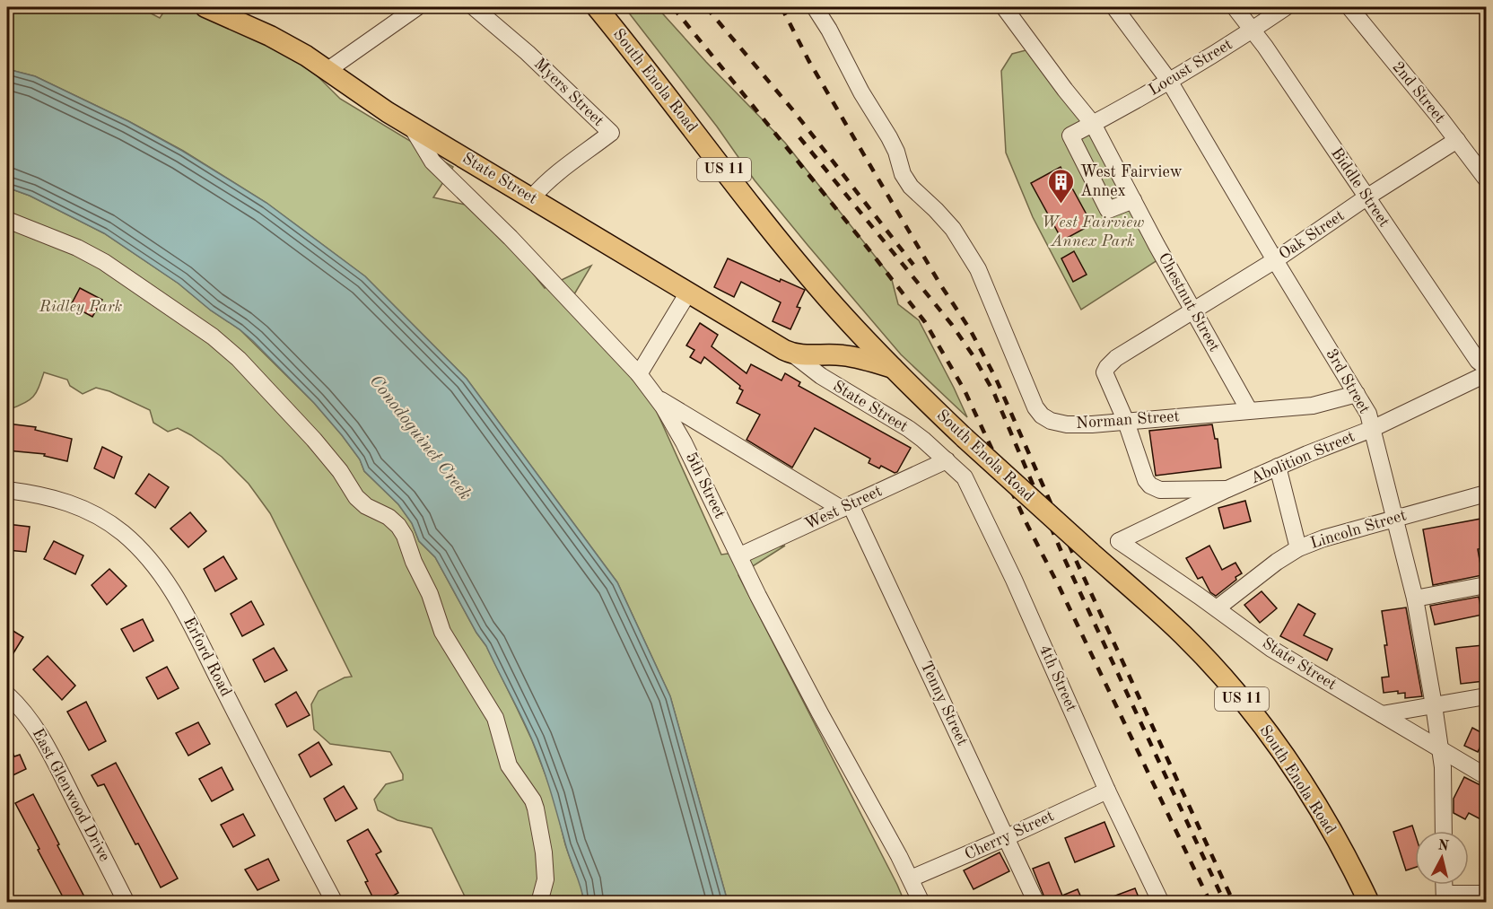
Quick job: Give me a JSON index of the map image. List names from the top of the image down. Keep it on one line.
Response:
{"streets":{"main road":["South Enola Road","US 11","State Street"],"street":["Locust Street","Myers Street","2nd Street","Biddle Street","Oak Street","Chestnut Street","3rd Street","Norman Street","Abolition Street","5th Street","West Street","Lincoln Street","Erford Road","4th Street","Tenny Street","East Glenwood Drive","Cherry Street"]},"crossings":[["Locust Street","Biddle Street"],["Locust Street","Chestnut Street"],["Locust Street","3rd Street"],["South Enola Road","State Street"],["Myers Street","State Street"],["2nd Street","Oak Street"],["State Street","3rd Street"],["State Street","Abolition Street"],["State Street","5th Street"],["State Street","West Street"],["State Street","Lincoln Street"],["State Street","4th Street"],["Biddle Street","Oak Street"],["Oak Street","Chestnut Street"],["Oak Street","3rd Street"],["Oak Street","Norman Street"],["Chestnut Street","Norman Street"],["3rd Street","Norman Street"],["3rd Street","Abolition Street"],["3rd Street","Lincoln Street"],["5th Street","West Street"],["5th Street","Cherry Street"],["West Street","4th Street"],["West Street","Tenny Street"],["4th Street","Cherry Street"],["Tenny Street","Cherry Street"]],"water":["Conodoguinet Creek"],"parks":["West Fairview Annex Park","Ridley Park"],"places":{"building":["West Fairview Annex"]},"north":"top"}
